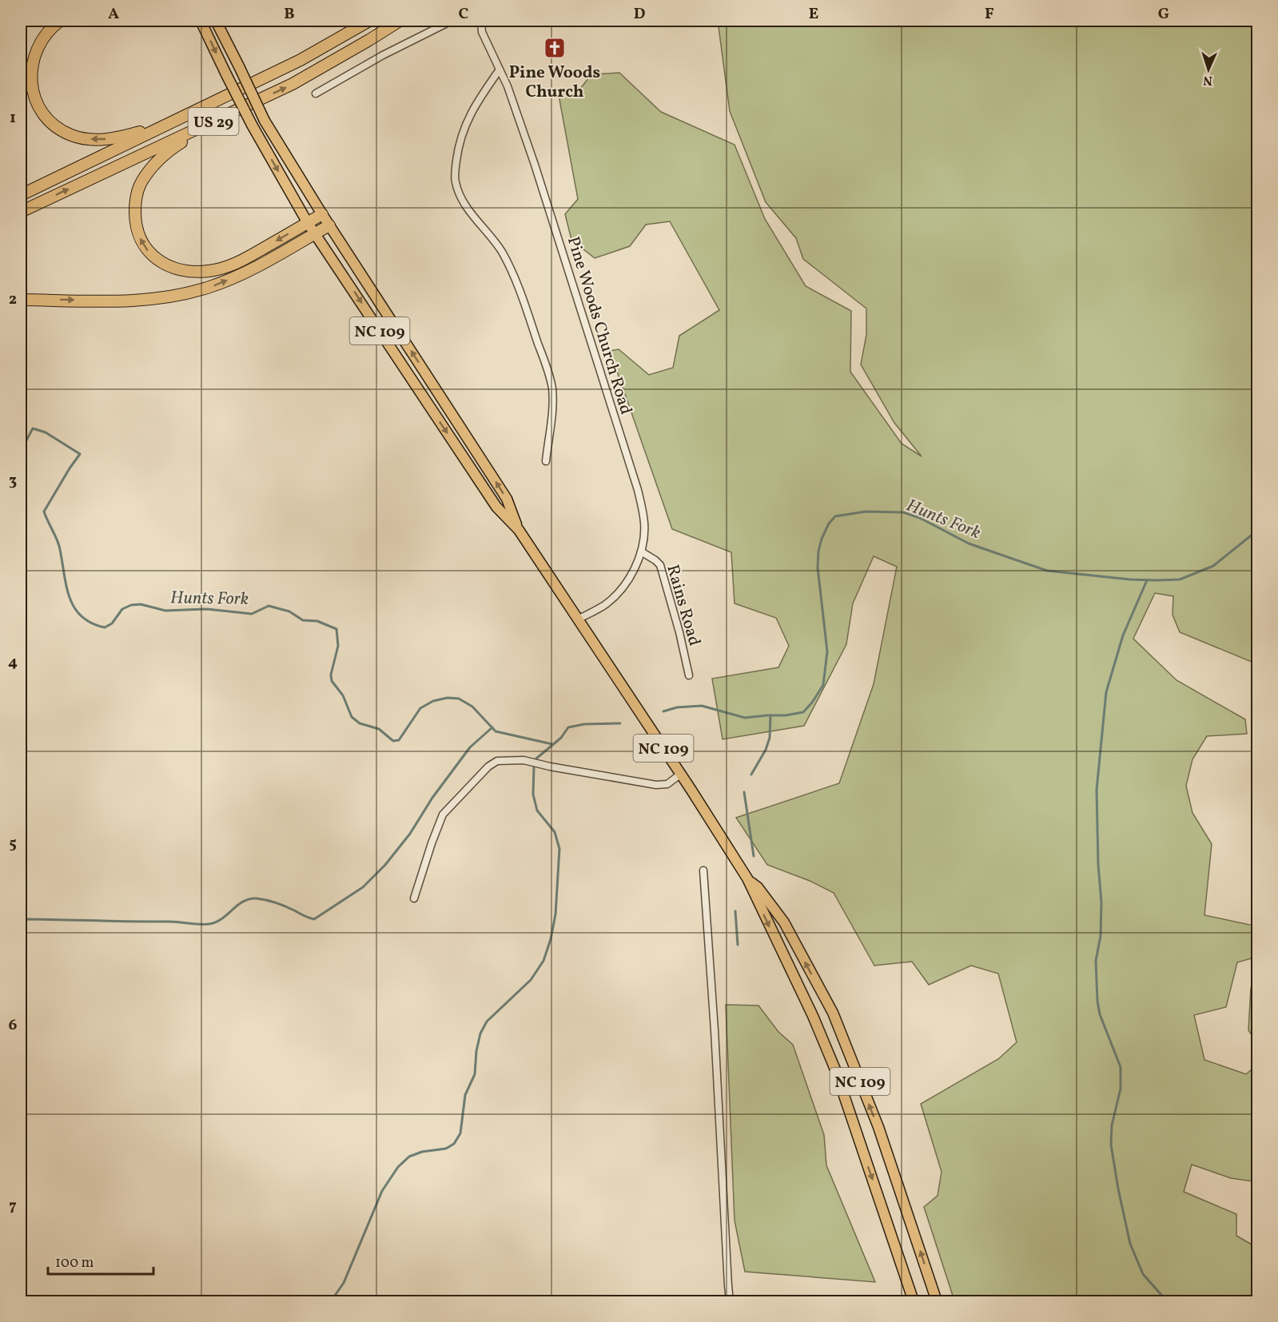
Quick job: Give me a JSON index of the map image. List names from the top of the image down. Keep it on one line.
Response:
{"streets":{"highway":["US 29"],"main road":["NC 109"],"street":["Pine Woods Church Road","Rains Road"]},"crossings":[["Pine Woods Church Road","NC 109"],["Pine Woods Church Road","Rains Road"]],"water":["Hunts Fork"],"places":{"church":["Pine Woods Church"]},"scale_bar":"100 m","north":"bottom","grid":{"columns":["A","B","C","D","E","F","G"],"rows":["1","2","3","4","5","6","7"]}}
